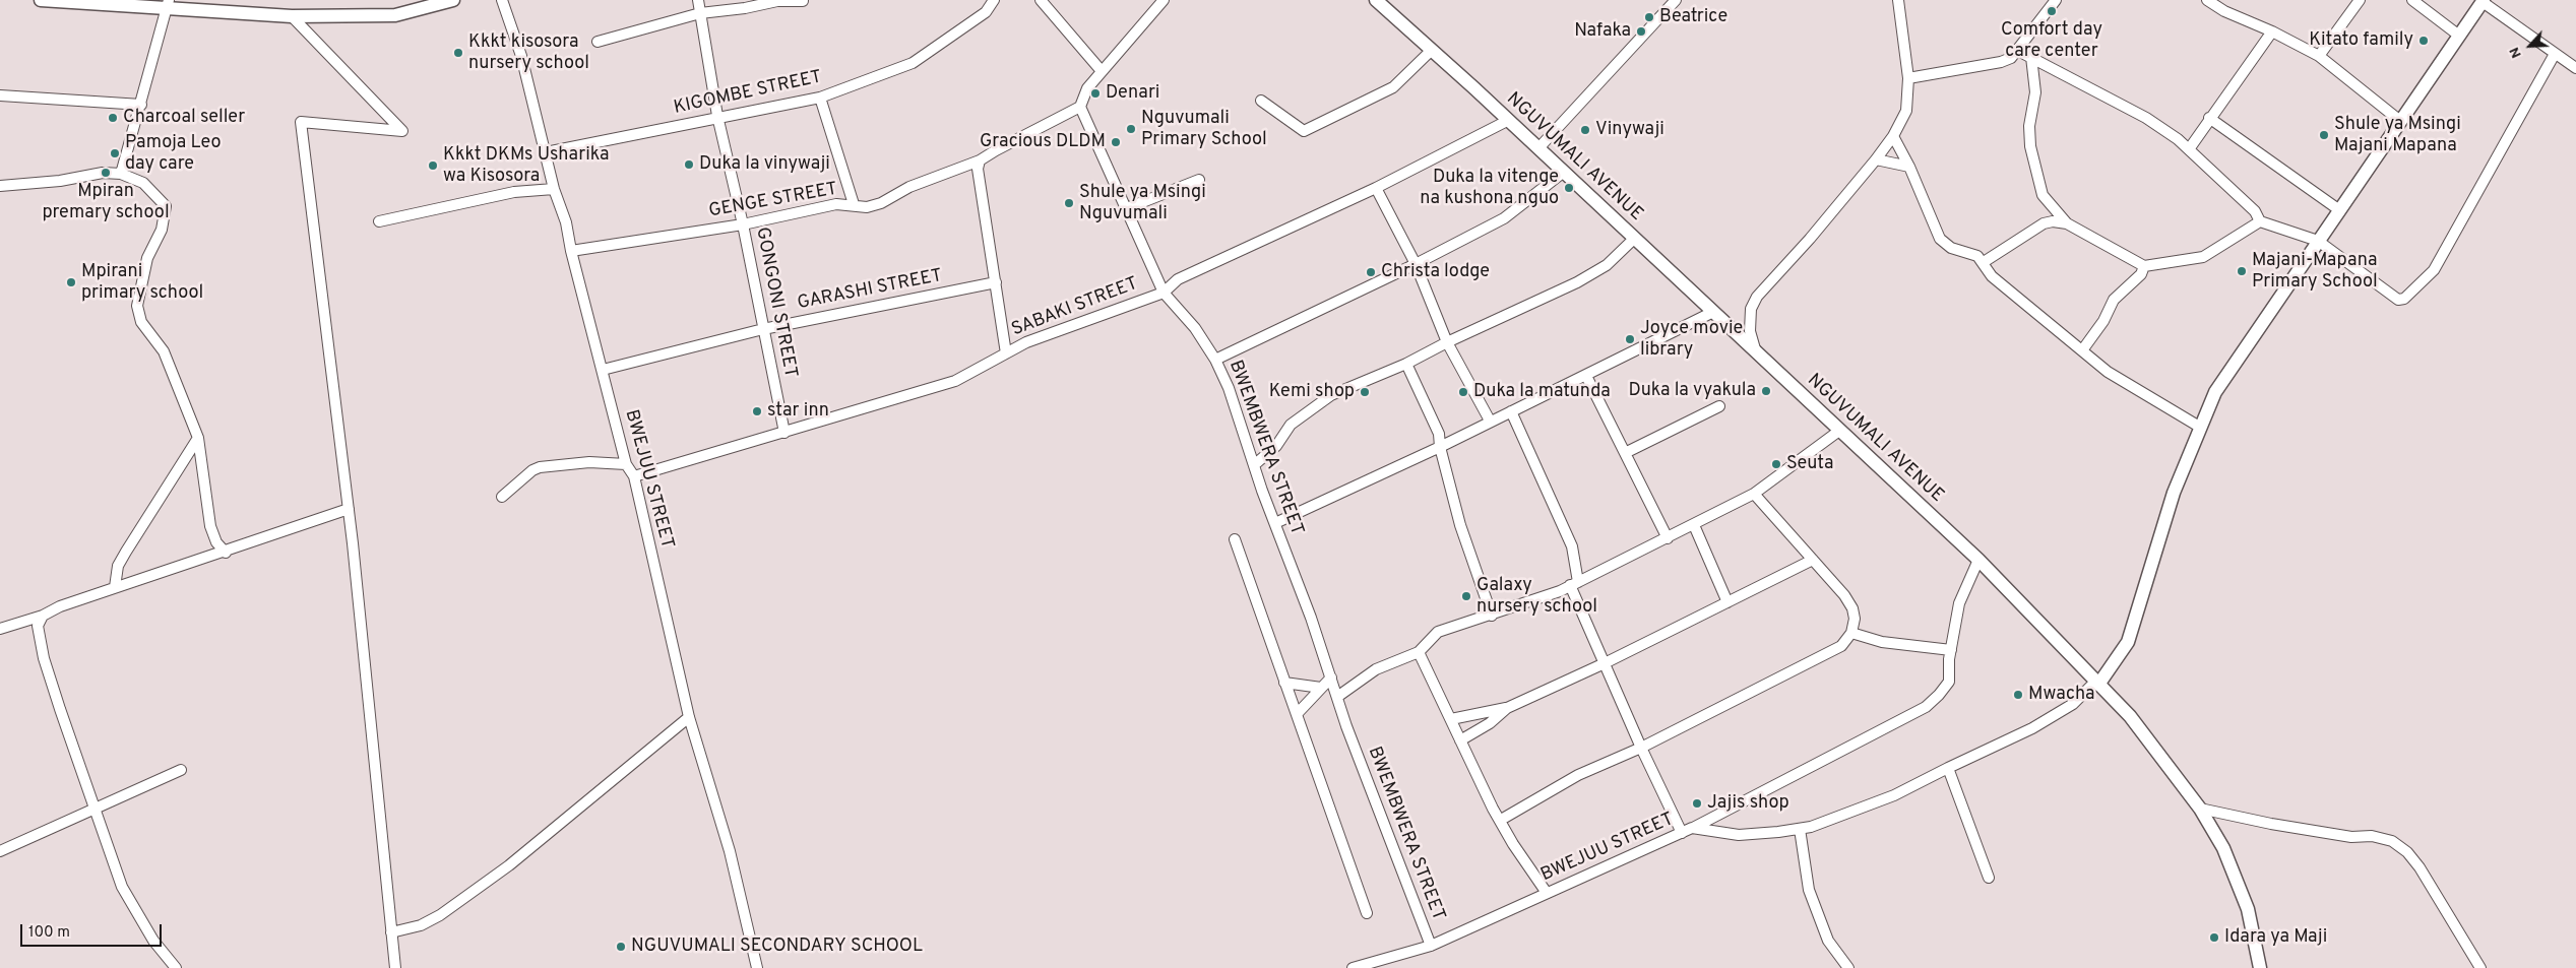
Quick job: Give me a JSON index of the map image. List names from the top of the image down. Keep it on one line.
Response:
{"streets":{"street":["KIGOMBE STREET","NGUVUMALI AVENUE","GENGE STREET","GARASHI STREET","GONGONI STREET","SABAKI STREET","BWEMBWERA STREET","BWEJUU STREET"]},"crossings":[["KIGOMBE STREET","GONGONI STREET"],["KIGOMBE STREET","BWEJUU STREET"],["NGUVUMALI AVENUE","SABAKI STREET"],["NGUVUMALI AVENUE","BWEJUU STREET"],["GENGE STREET","GONGONI STREET"],["GENGE STREET","BWEMBWERA STREET"],["GENGE STREET","BWEJUU STREET"],["GARASHI STREET","GONGONI STREET"],["GARASHI STREET","BWEJUU STREET"],["GONGONI STREET","SABAKI STREET"],["SABAKI STREET","BWEMBWERA STREET"],["SABAKI STREET","BWEJUU STREET"],["BWEMBWERA STREET","BWEJUU STREET"]],"places":["Comfort day care center","Beatrice","Nafaka","Kitato family","Kkkt kisosora nursery school","Denari","Charcoal seller","Nguvumali Primary School","Vinywaji","Shule ya Msingi Majani Mapana","Gracious DLDM","Pamoja Leo day care","Duka la vinywaji","Kkkt DKMs Usharika wa Kisosora","Mpiran premary school","Duka la vitenge na kushona nguo","Shule ya Msingi Nguvumali","Majani-Mapana Primary School","Christa lodge","Mpirani primary school","Joyce movie library","Duka la vyakula","Kemi shop","Duka la matunda","star inn","Seuta","Galaxy nursery school","Mwacha","Jajis shop","Idara ya Maji","NGUVUMALI SECONDARY SCHOOL"],"scale_bar":"100 m","north":"bottom left"}
